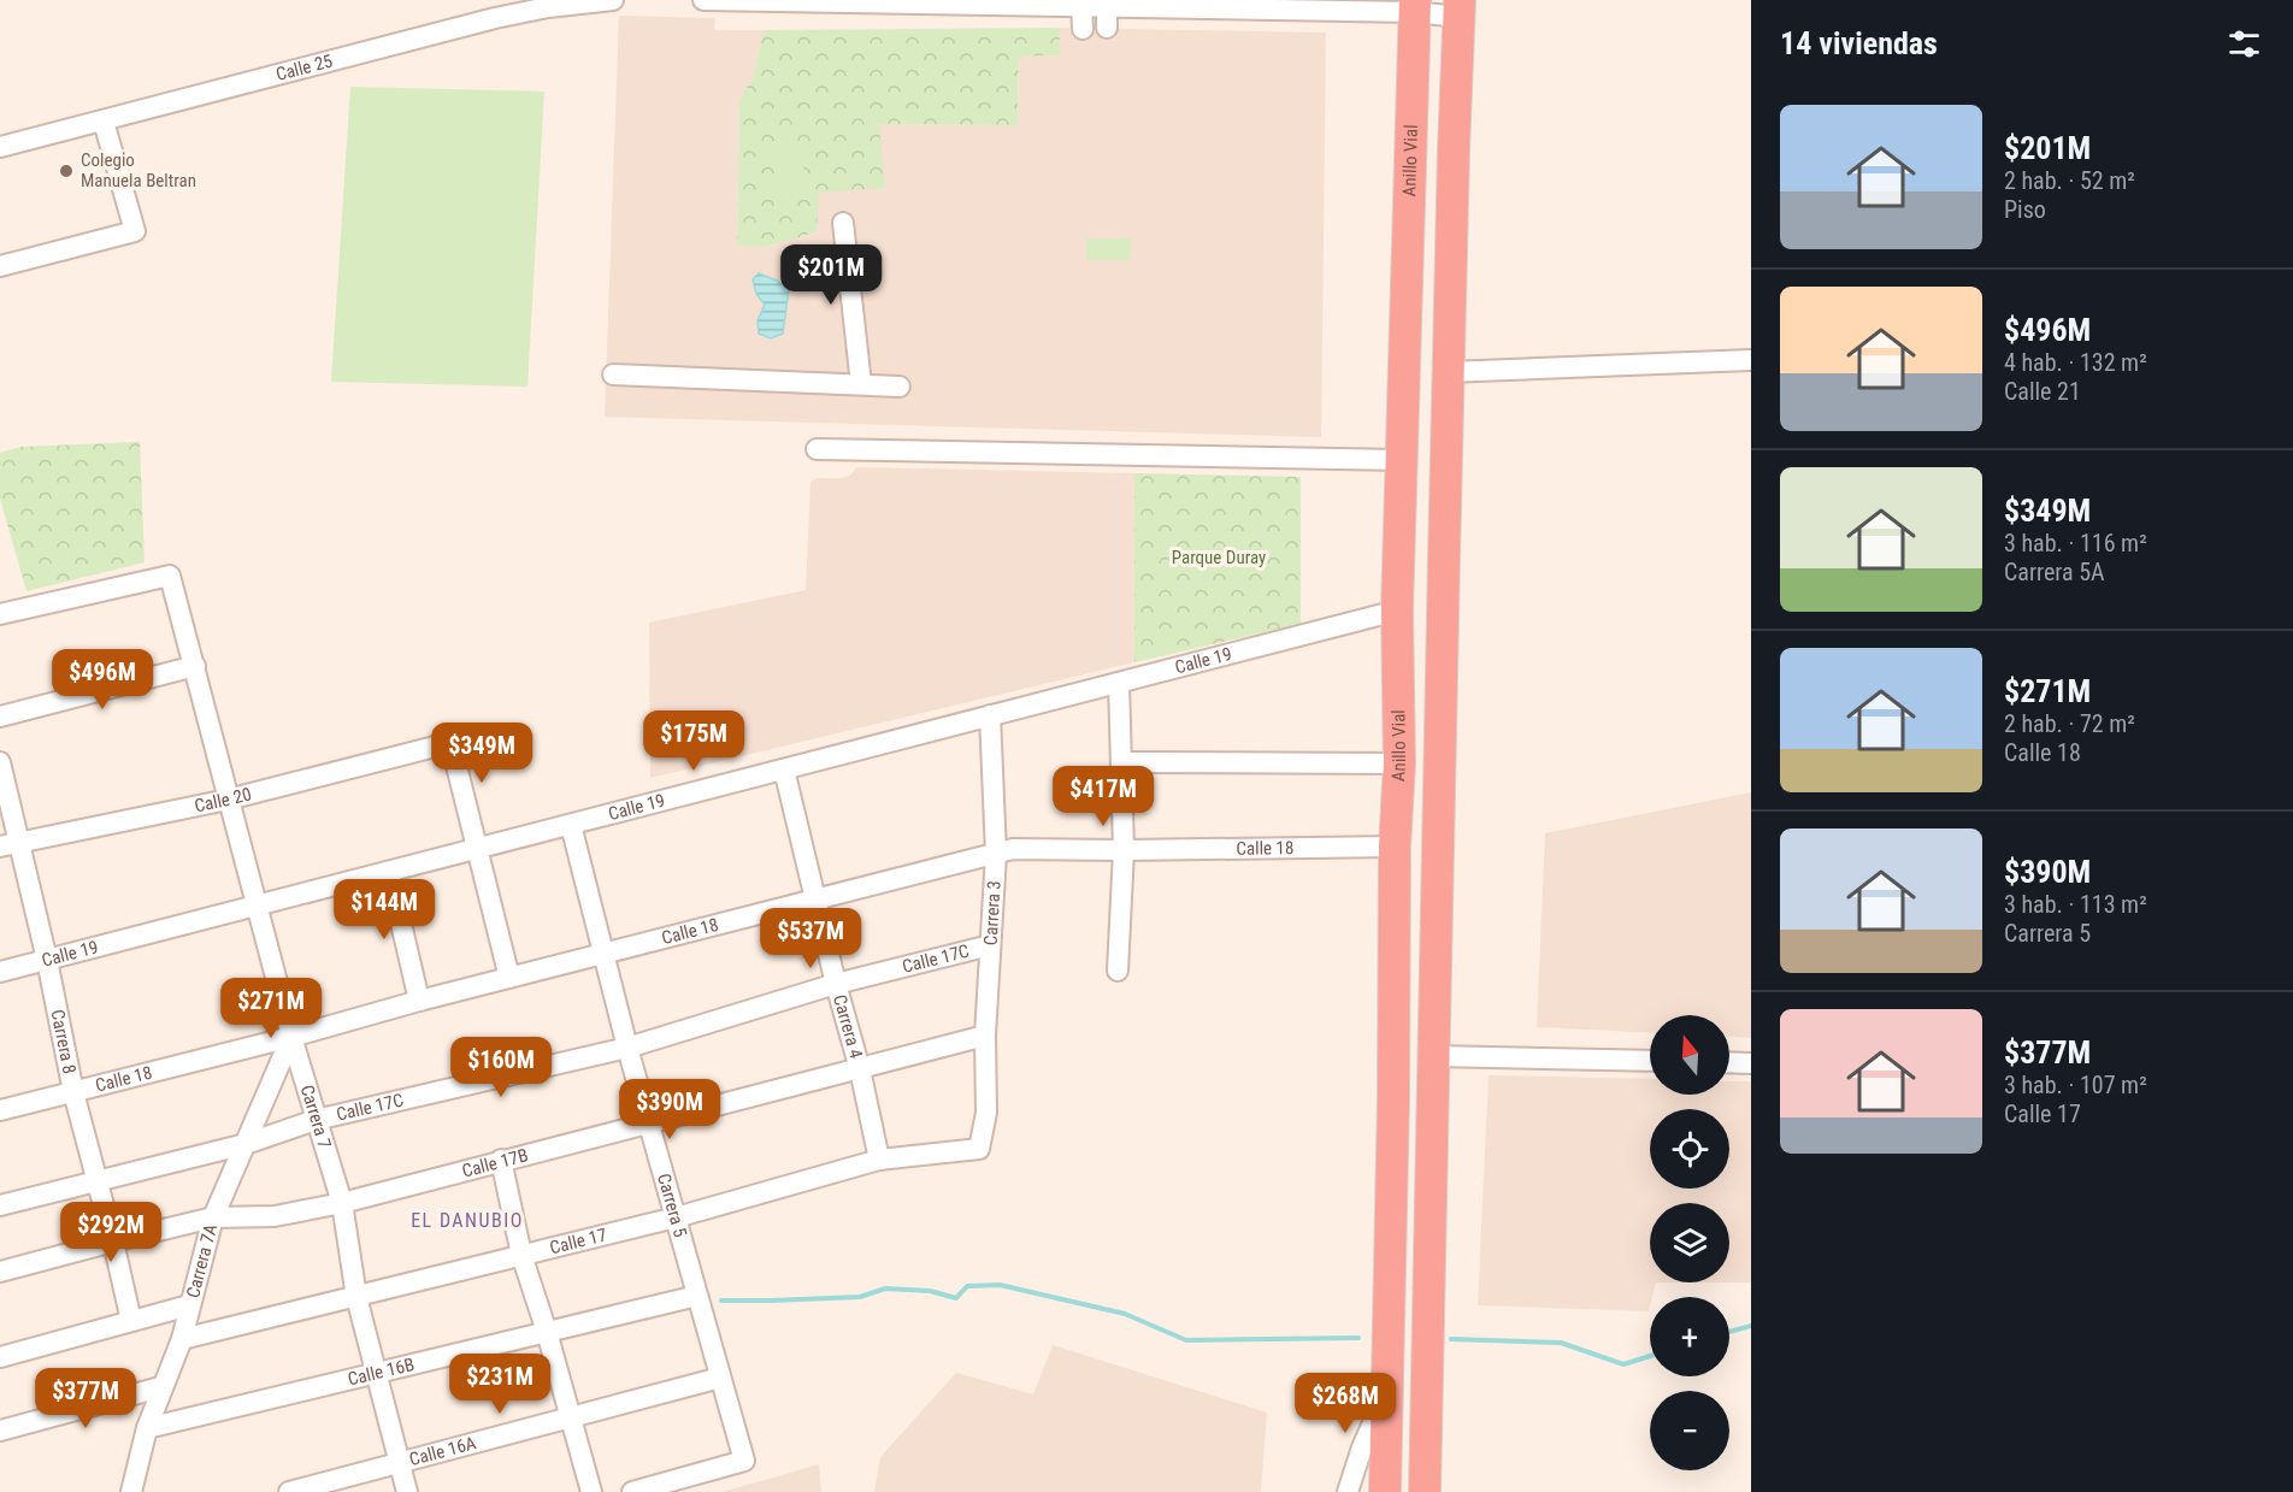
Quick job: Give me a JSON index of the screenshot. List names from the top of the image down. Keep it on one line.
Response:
{"streets":{"highway":["Anillo Vial"],"street":["Calle 25","Calle 19","Calle 20","Calle 18","Carrera 3","Calle 17C","Carrera 4","Carrera 8","Carrera 7","Calle 17B","Carrera 5","Calle 17","Carrera 7A","Calle 16B","Calle 16A"]},"crossings":[["Anillo Vial","Calle 19"],["Anillo Vial","Calle 18"],["Calle 19","Calle 20"],["Calle 19","Carrera 3"],["Calle 19","Carrera 4"],["Calle 19","Carrera 8"],["Calle 19","Carrera 7"],["Calle 19","Carrera 5"],["Calle 20","Carrera 8"],["Calle 20","Carrera 7"],["Calle 18","Carrera 3"],["Calle 18","Carrera 4"],["Calle 18","Carrera 8"],["Calle 18","Carrera 7"],["Calle 18","Carrera 5"],["Calle 18","Carrera 7A"],["Carrera 3","Calle 17C"],["Carrera 3","Calle 17B"],["Carrera 3","Calle 17"],["Calle 17C","Carrera 4"],["Calle 17C","Carrera 8"],["Calle 17C","Carrera 7"],["Calle 17C","Carrera 5"],["Calle 17C","Carrera 7A"],["Carrera 4","Calle 17B"],["Carrera 4","Calle 17"],["Carrera 8","Calle 17B"],["Carrera 7","Calle 17B"],["Carrera 7","Calle 17"],["Carrera 7","Carrera 7A"],["Carrera 7","Calle 16B"],["Carrera 7","Calle 16A"],["Calle 17B","Carrera 5"],["Calle 17B","Carrera 7A"],["Carrera 5","Calle 17"],["Carrera 5","Calle 16B"],["Carrera 5","Calle 16A"],["Calle 17","Carrera 7A"],["Carrera 7A","Calle 16B"]],"districts":["EL DANUBIO"],"parks":["Parque Duray"],"places":["Colegio Manuela Beltran"],"north":"top","page":{"heading":"14 viviendas","list":[{"name":"$201M","note":"2 hab. · 52 m² · Piso"},{"name":"$496M","note":"4 hab. · 132 m² · Calle 21"},{"name":"$349M","note":"3 hab. · 116 m² · Carrera 5A"},{"name":"$271M","note":"2 hab. · 72 m² · Calle 18"},{"name":"$390M","note":"3 hab. · 113 m² · Carrera 5"},{"name":"$377M","note":"3 hab. · 107 m² · Calle 17"}],"price":["$201M","$496M","$175M","$349M","$417M","$144M","$537M","$271M","$160M","$390M","$292M","$231M","$377M","$268M"],"map_buttons":["+","−"]}}
